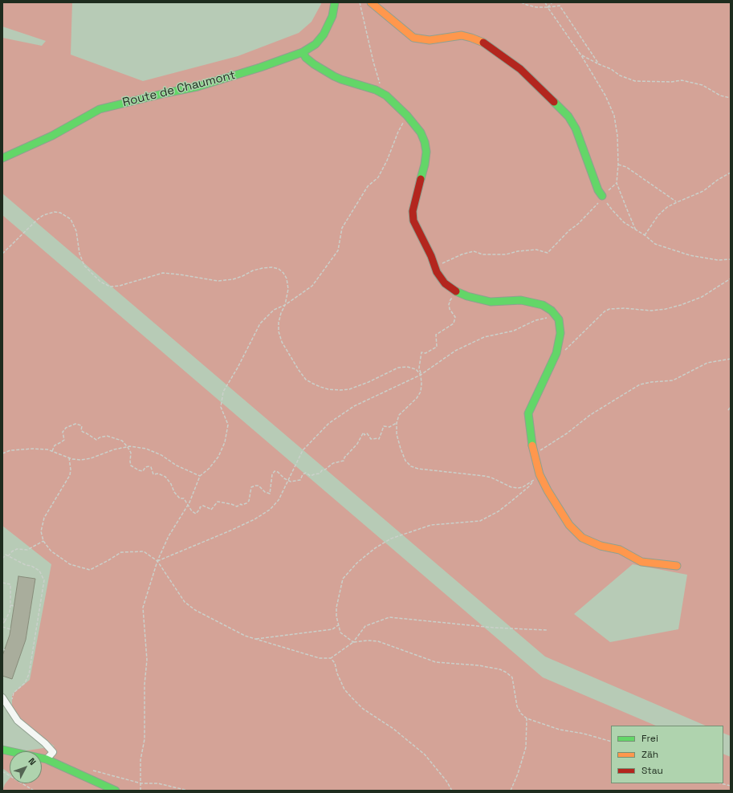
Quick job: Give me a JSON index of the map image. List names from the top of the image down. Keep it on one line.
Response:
{"streets":{"street":["Route de Chaumont"]},"legend":["Frei","Zäh","Stau"],"north":"top right"}
